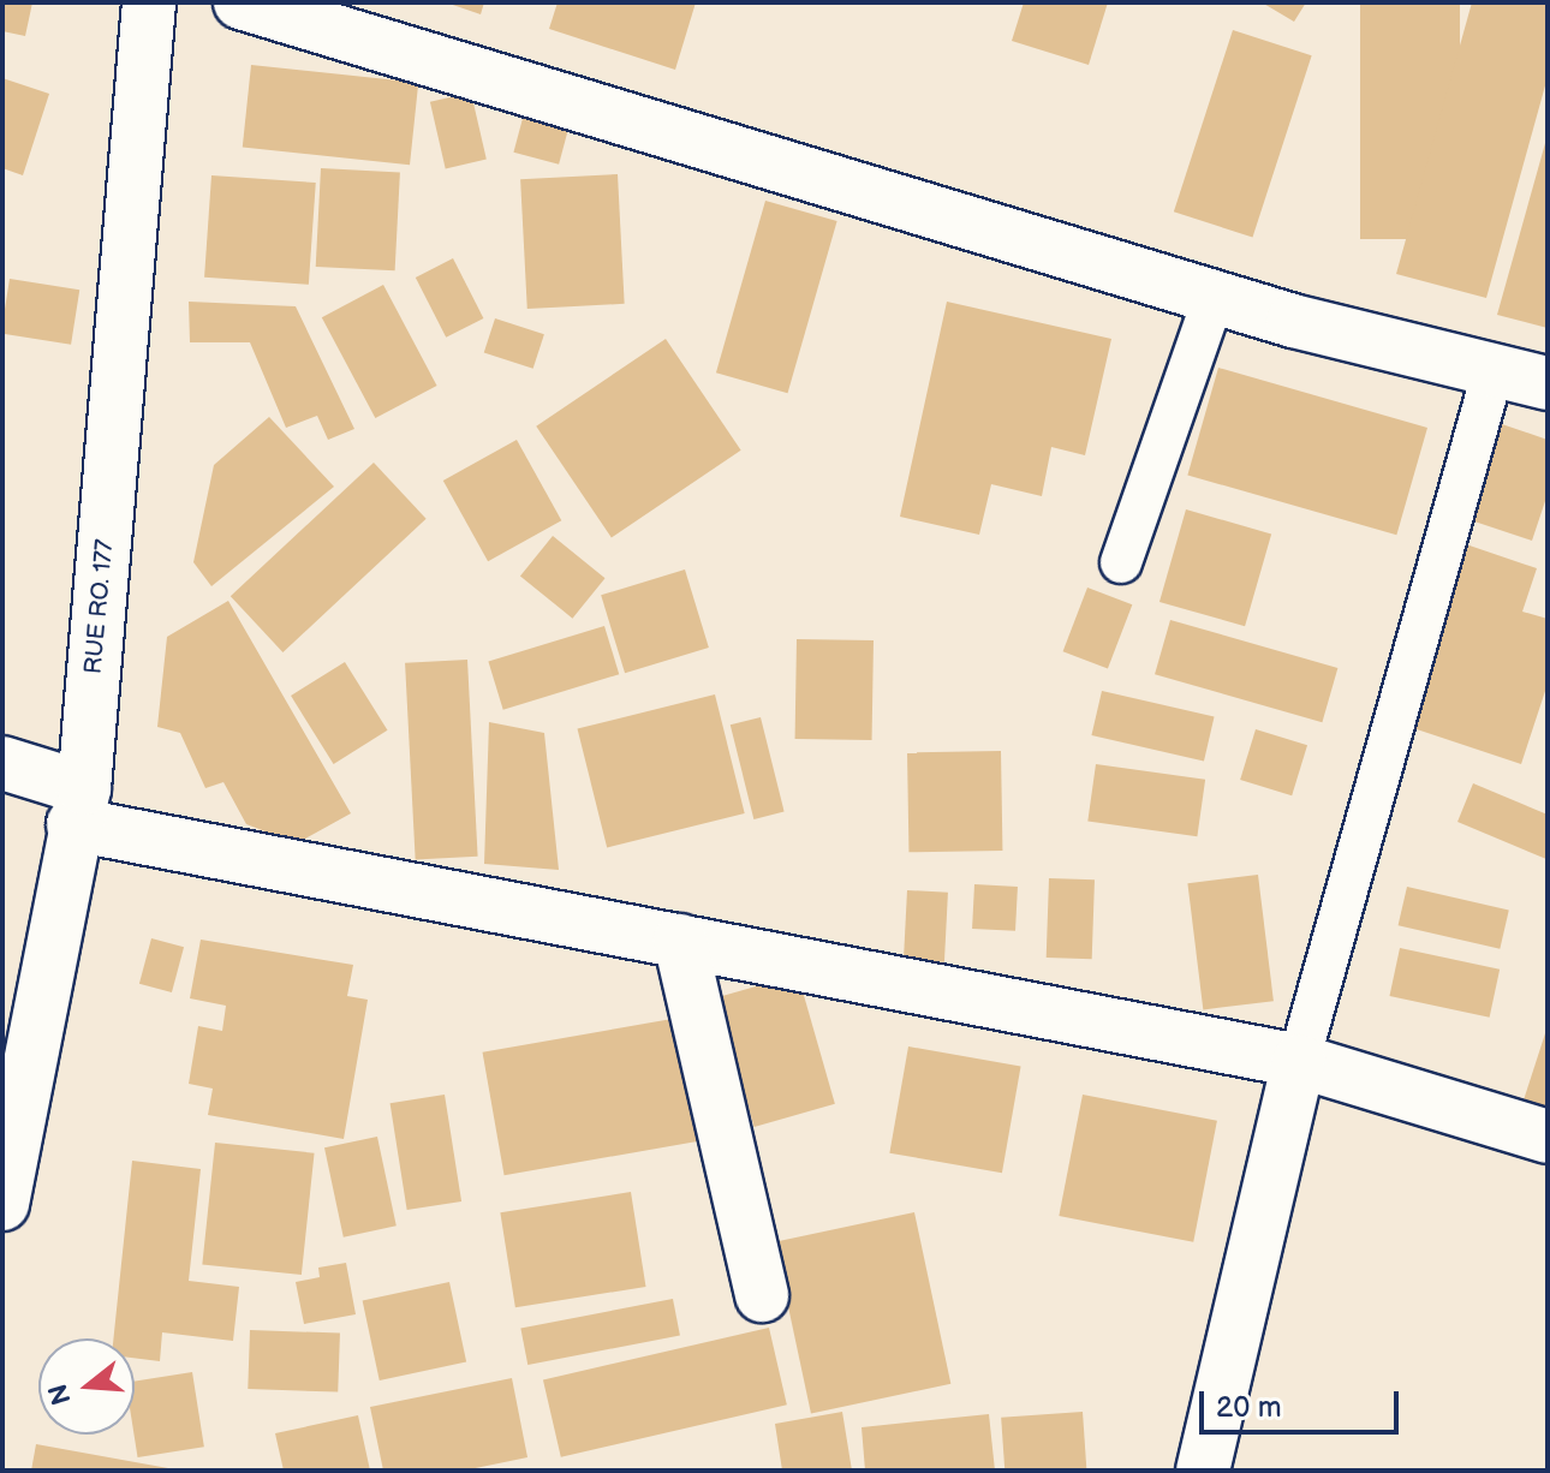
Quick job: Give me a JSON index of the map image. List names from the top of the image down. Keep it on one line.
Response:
{"streets":{"street":["RUE RO. 177"]},"scale_bar":"20 m","north":"left"}
